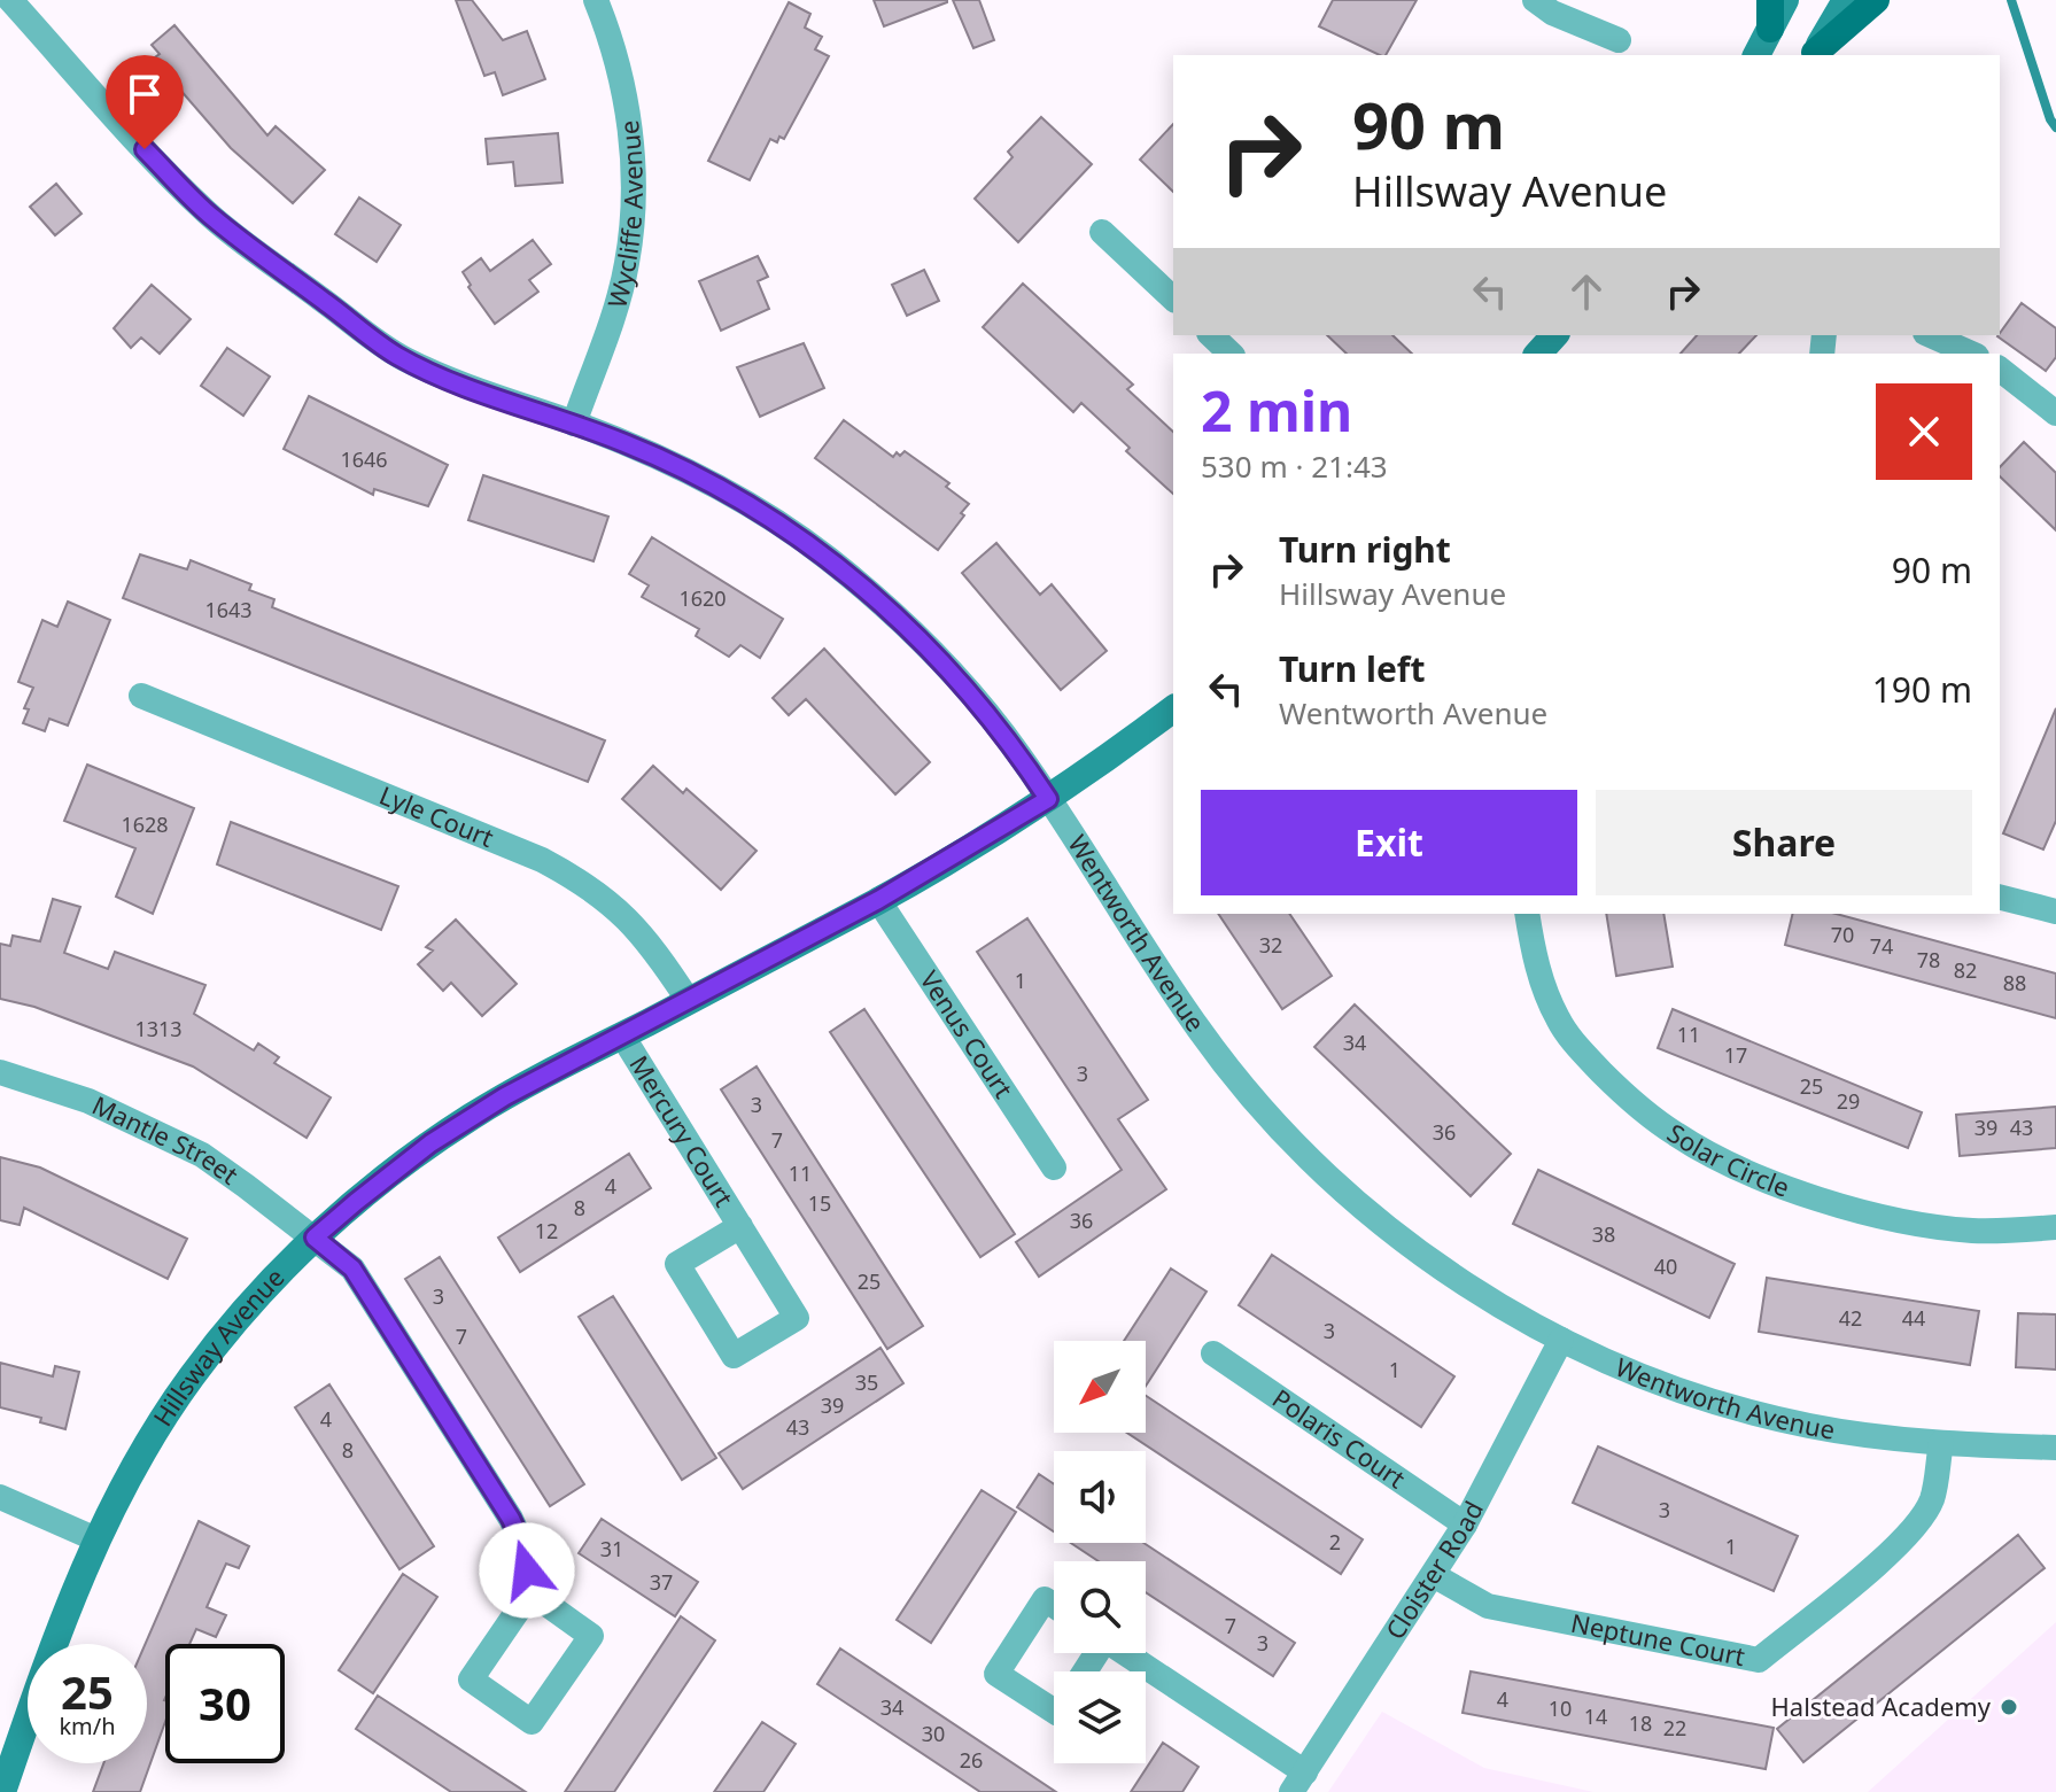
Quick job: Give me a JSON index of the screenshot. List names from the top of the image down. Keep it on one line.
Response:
{"streets":{"street":["Wycliffe Avenue","Lyle Court","Wentworth Avenue","Venus Court","Mercury Court","Mantle Street","Solar Circle","Hillsway Avenue","Polaris Court","Cloister Road","Neptune Court"]},"crossings":[["Wycliffe Avenue","Wentworth Avenue"],["Lyle Court","Hillsway Avenue"],["Wentworth Avenue","Hillsway Avenue"],["Wentworth Avenue","Cloister Road"],["Wentworth Avenue","Neptune Court"],["Venus Court","Hillsway Avenue"],["Mercury Court","Hillsway Avenue"],["Mantle Street","Hillsway Avenue"],["Polaris Court","Cloister Road"],["Cloister Road","Neptune Court"]],"places":["Halstead Academy"],"house_numbers":["1646","1620","1643","1628","70","32","74","78","82","1","88","1313","11","34","17","3","25","29","3","39","43","36","7","11","4","15","8","36","12","38","40","25","3","42","44","3","7","1","35","39","4","43","8","3","2","1","31","37","7","3","4","34","10","14","18","22","30","26"],"north":"bottom left","page":{"turn":["90 m","Hillsway Avenue"],"heading":["2 min","530 m · 21:43"],"list":[{"name":"Turn right","note":"Hillsway Avenue","value":"90 m"},{"name":"Turn left","note":"Wentworth Avenue","value":"190 m"}],"buttons":["Exit","Share"],"speed":"25 km/h","limit":"30"}}
